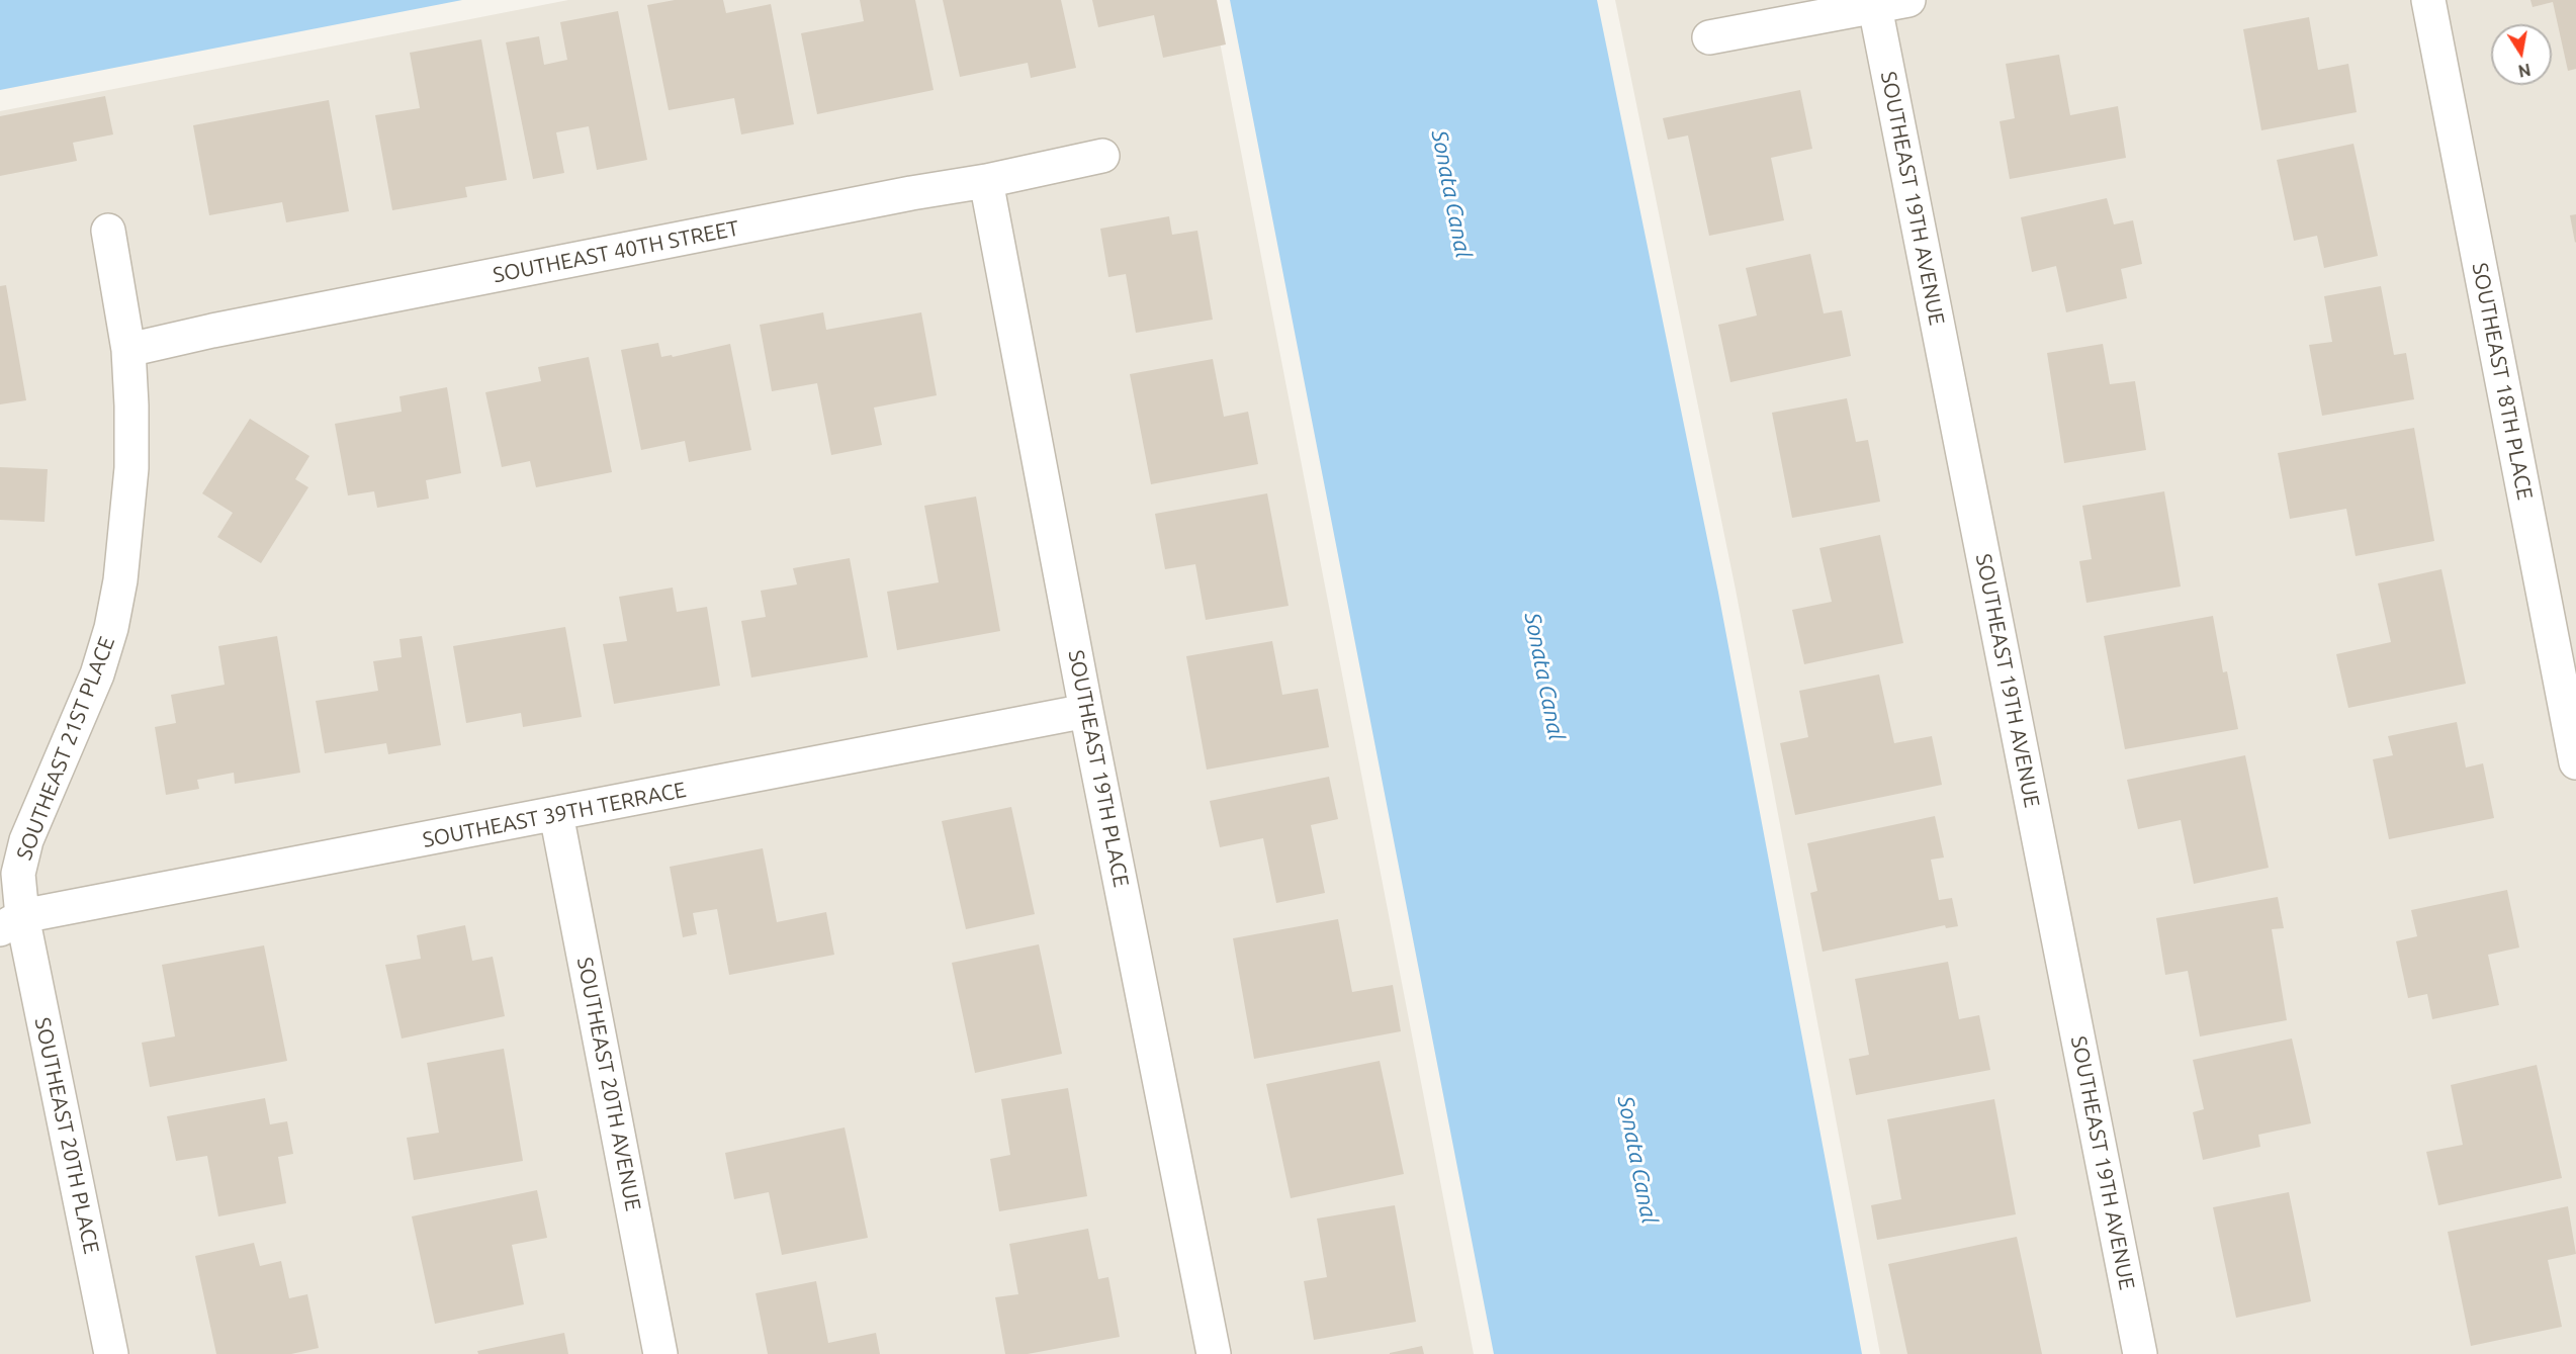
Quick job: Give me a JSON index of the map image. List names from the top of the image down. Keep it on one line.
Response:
{"streets":{"street":["SOUTHEAST 19TH AVENUE","SOUTHEAST 40TH STREET","SOUTHEAST 18TH PLACE","SOUTHEAST 21ST PLACE","SOUTHEAST 19TH PLACE","SOUTHEAST 39TH TERRACE","SOUTHEAST 20TH AVENUE","SOUTHEAST 20TH PLACE"]},"crossings":[["SOUTHEAST 40TH STREET","SOUTHEAST 21ST PLACE"],["SOUTHEAST 40TH STREET","SOUTHEAST 19TH PLACE"],["SOUTHEAST 21ST PLACE","SOUTHEAST 39TH TERRACE"],["SOUTHEAST 21ST PLACE","SOUTHEAST 20TH PLACE"],["SOUTHEAST 19TH PLACE","SOUTHEAST 39TH TERRACE"],["SOUTHEAST 39TH TERRACE","SOUTHEAST 20TH AVENUE"],["SOUTHEAST 39TH TERRACE","SOUTHEAST 20TH PLACE"]],"water":["Sonata Canal"],"north":"bottom"}
